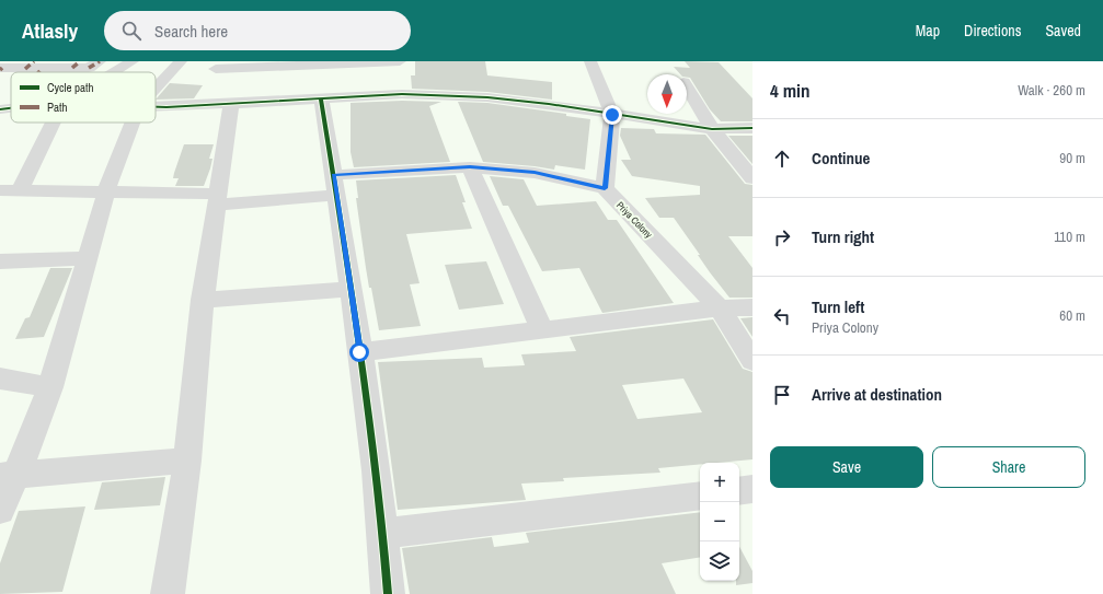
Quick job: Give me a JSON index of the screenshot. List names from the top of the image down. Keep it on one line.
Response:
{"streets":{"street":["Priya Colony"]},"legend":["Cycle path","Path"],"north":"bottom","page":{"header":"Atlasly","search":"Search here","nav":["Map","Directions","Saved"],"heading":["4 min","Walk · 260 m"],"list":[["Continue","90 m"],["Turn right","110 m"],["Turn left","Priya Colony","60 m"],"Arrive at destination"],"buttons":["Save","Share"],"map_buttons":["+","−"]}}
